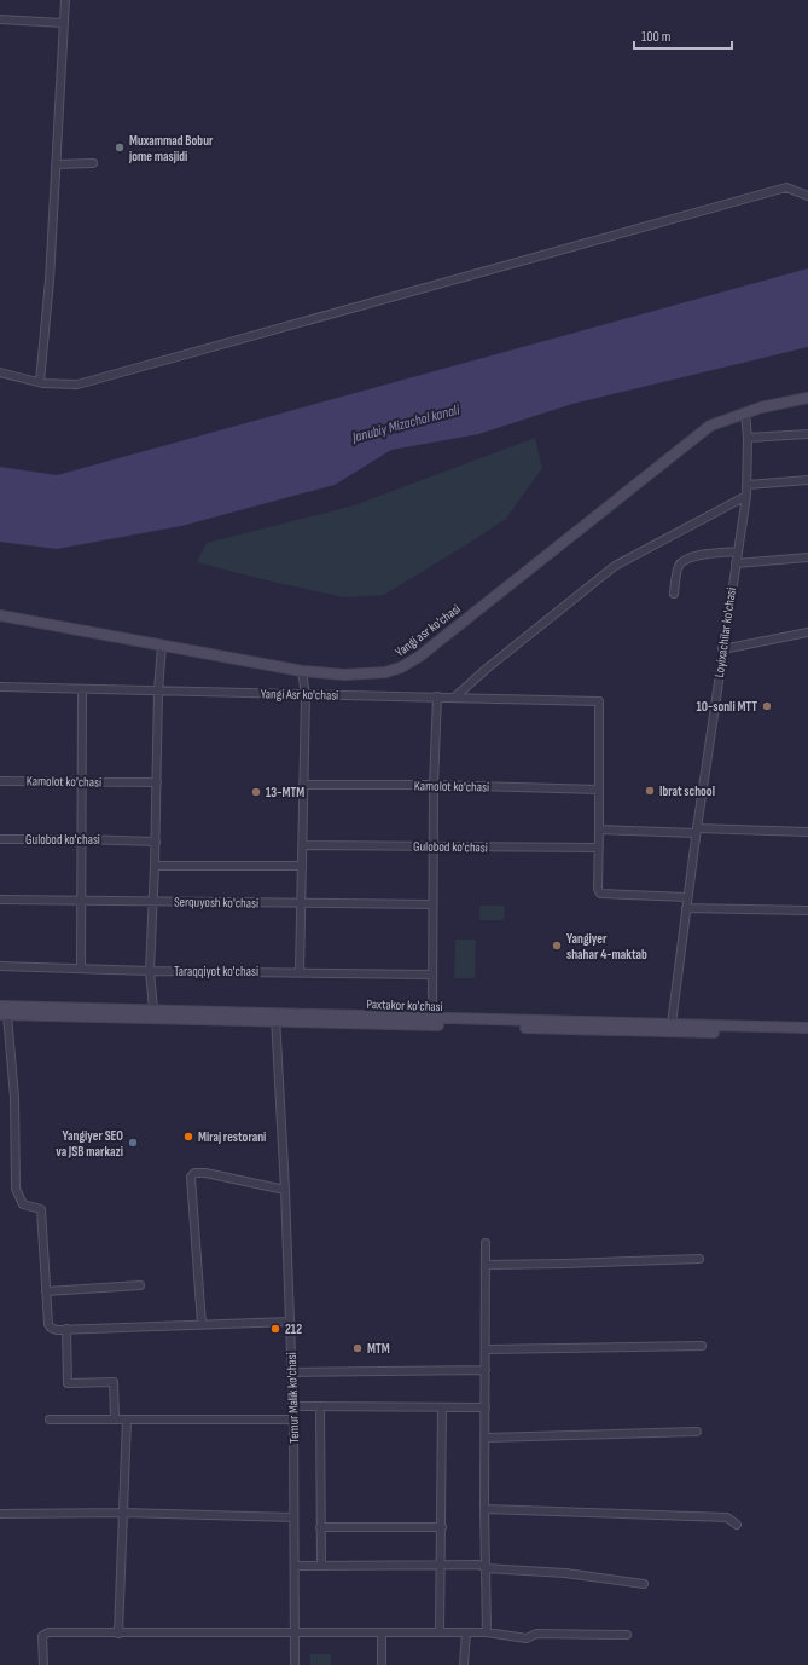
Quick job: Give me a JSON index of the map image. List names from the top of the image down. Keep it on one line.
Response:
{"streets":{"main road":["Yangi asr ko'chasi","Paxtakor ko'chasi"],"street":["Loyixachilar ko'chasi","Yangi Asr ko'chasi","Kamolot ko'chasi","Gulobod ko'chasi","Serquyosh ko'chasi","Taraqqiyot ko'chasi","Temur Malik ko'chasi"]},"crossings":[["Yangi asr ko'chasi","Loyixachilar ko'chasi"],["Loyixachilar ko'chasi","Paxtakor ko'chasi"],["Yangi Asr ko'chasi","Kamolot ko'chasi"],["Paxtakor ko'chasi","Temur Malik ko'chasi"]],"water":["Janubiy Mizachol kanali"],"places":["Muxammad Bobur jome masjidi","10-sonli MTT","Ibrat school","13-MTM","Yangiyer shahar 4-maktab","Miraj restorani","Yangiyer SEO va JSB markazi","212","MTM"],"scale_bar":"100 m"}
